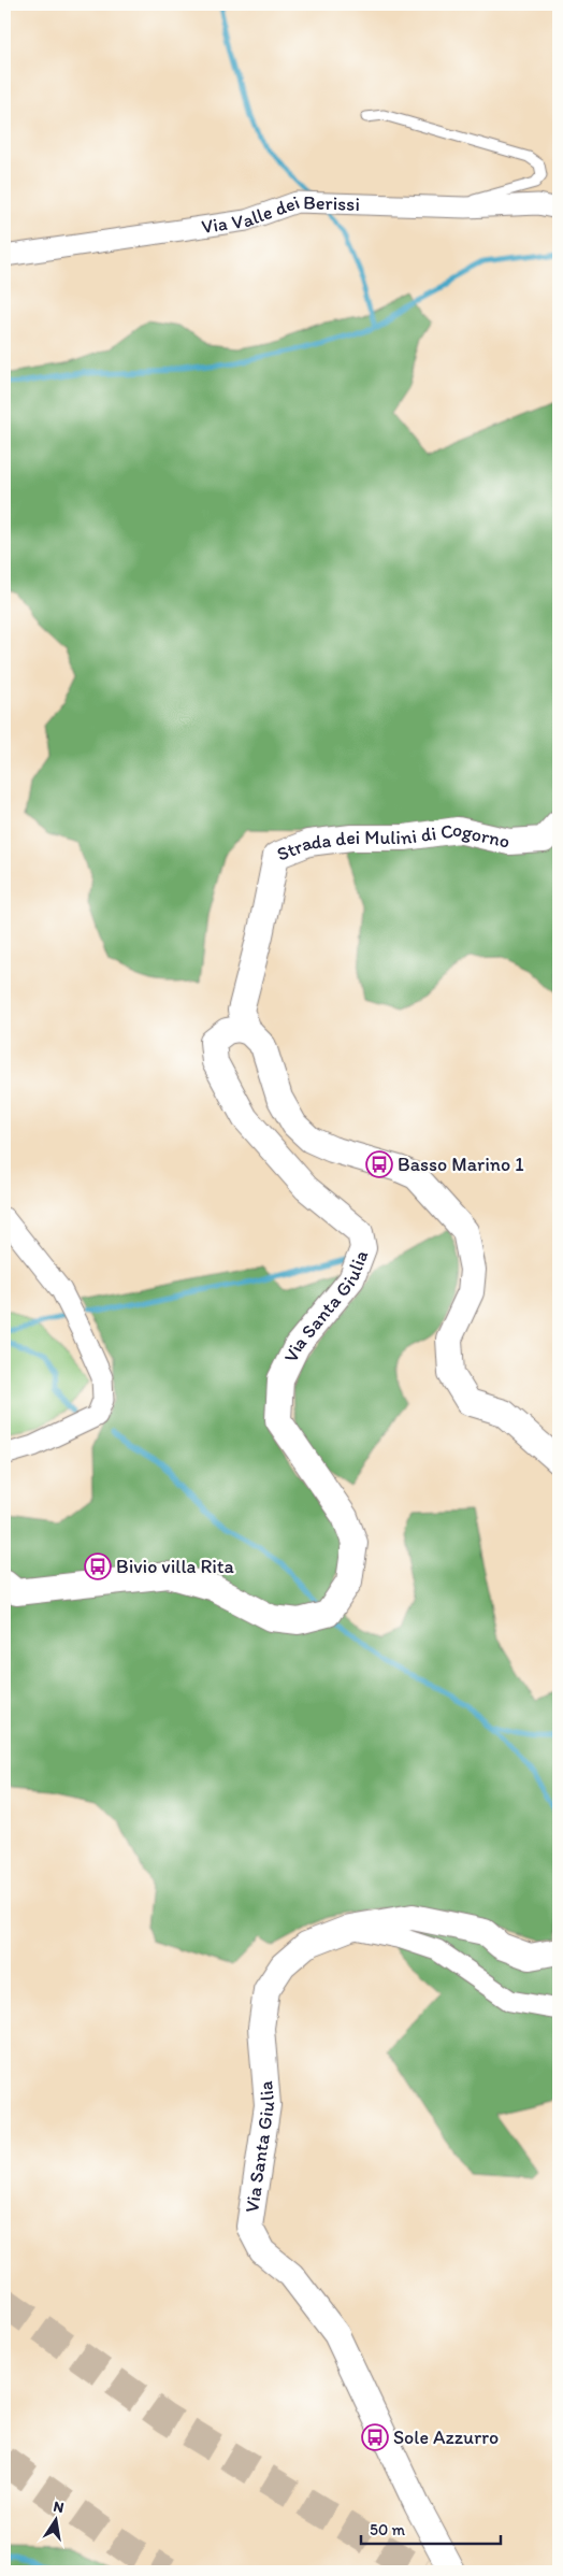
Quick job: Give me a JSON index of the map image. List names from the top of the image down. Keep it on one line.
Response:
{"streets":{"street":["Via Valle dei Berissi","Strada dei Mulini di Cogorno","Via Santa Giulia"]},"crossings":[["Strada dei Mulini di Cogorno","Via Santa Giulia"]],"places":{"bus stop":["Basso Marino 1","Bivio villa Rita","Sole Azzurro"]},"scale_bar":"50 m","north":"top"}
